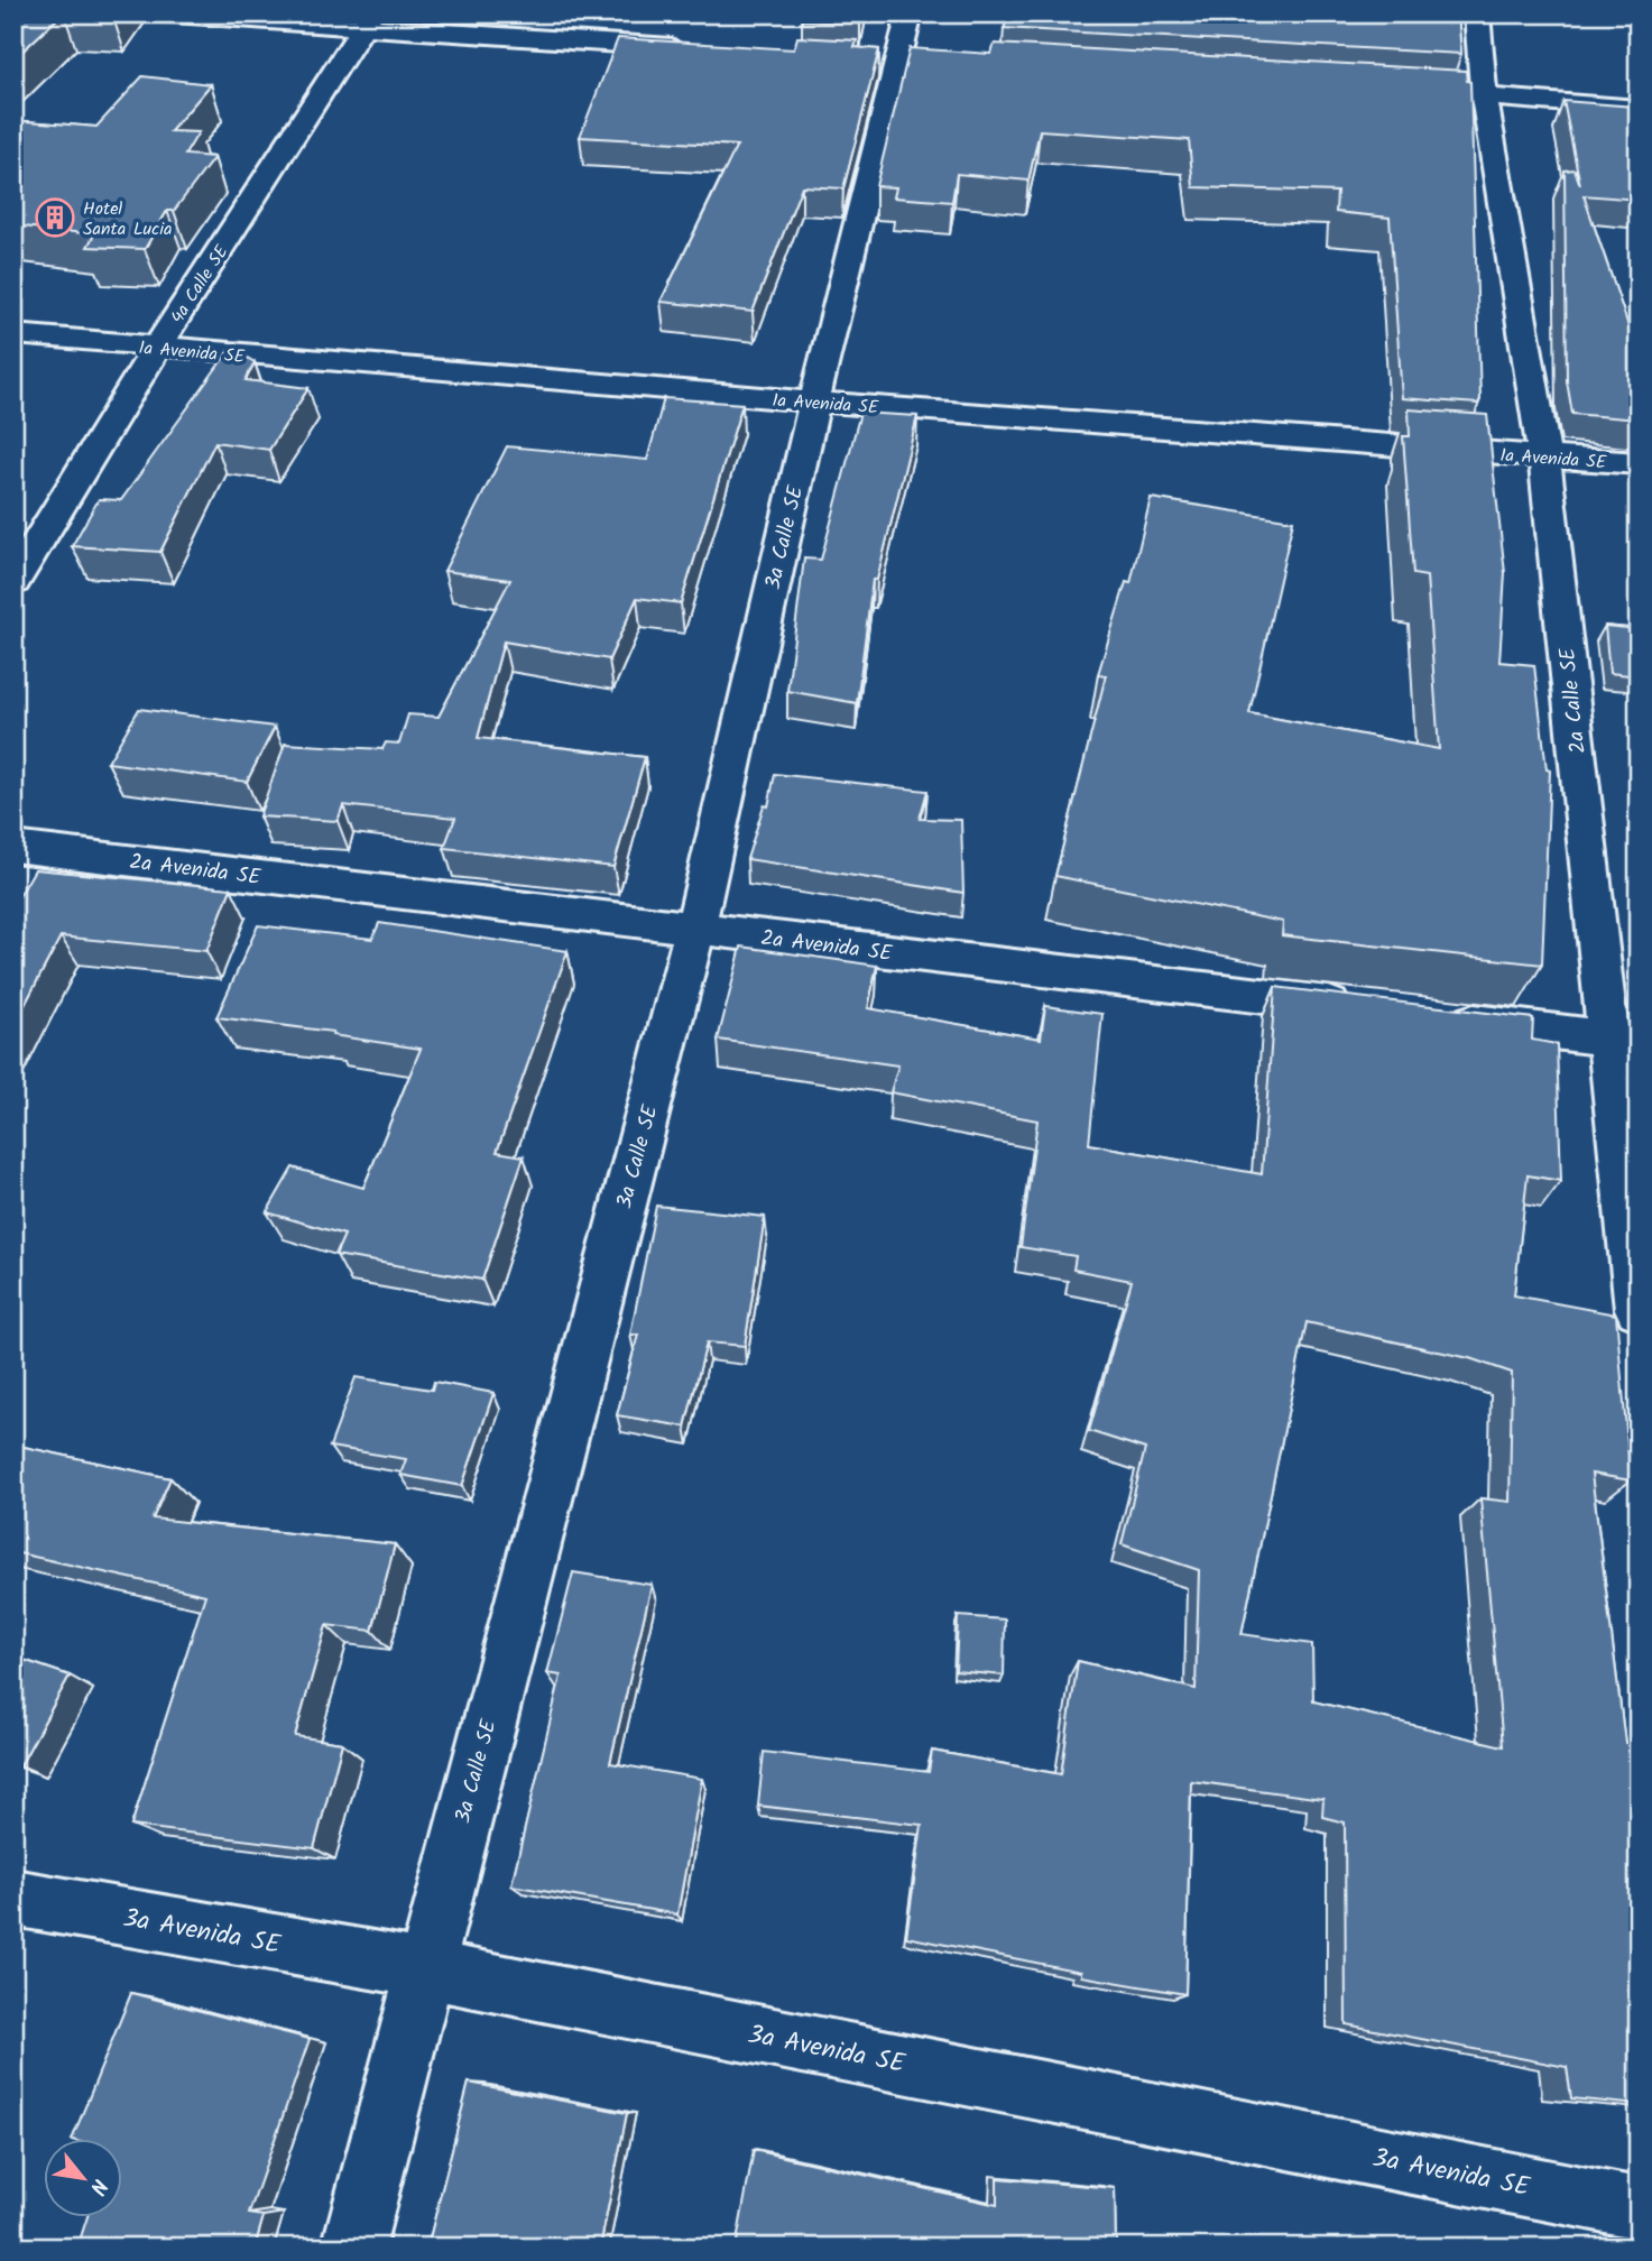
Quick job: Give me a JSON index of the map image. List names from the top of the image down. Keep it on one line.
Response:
{"streets":{"street":["4a Calle SE","1a Avenida SE","3a Calle SE","2a Calle SE","2a Avenida SE","3a Avenida SE"]},"crossings":[["4a Calle SE","1a Avenida SE"],["1a Avenida SE","3a Calle SE"],["1a Avenida SE","2a Calle SE"],["3a Calle SE","2a Avenida SE"],["3a Calle SE","3a Avenida SE"]],"places":{"building":["Hotel Santa Lucia"]},"north":"bottom right"}
